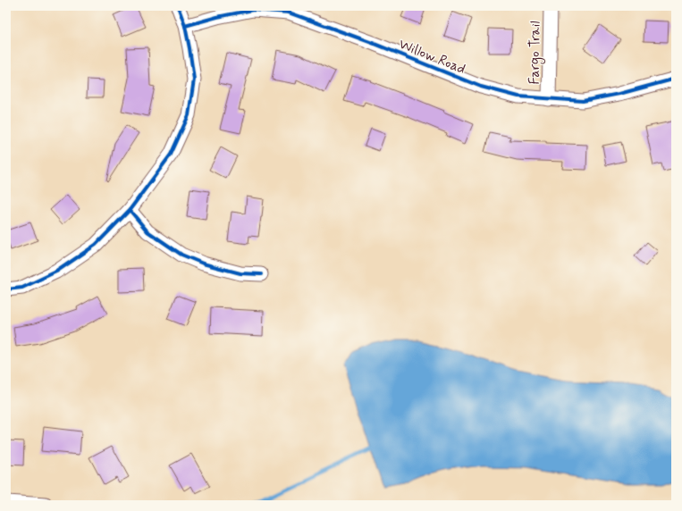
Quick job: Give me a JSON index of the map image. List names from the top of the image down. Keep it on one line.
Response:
{"streets":{"street":["Fargo Trail","Willow Road"]},"crossings":[["Fargo Trail","Willow Road"]]}
